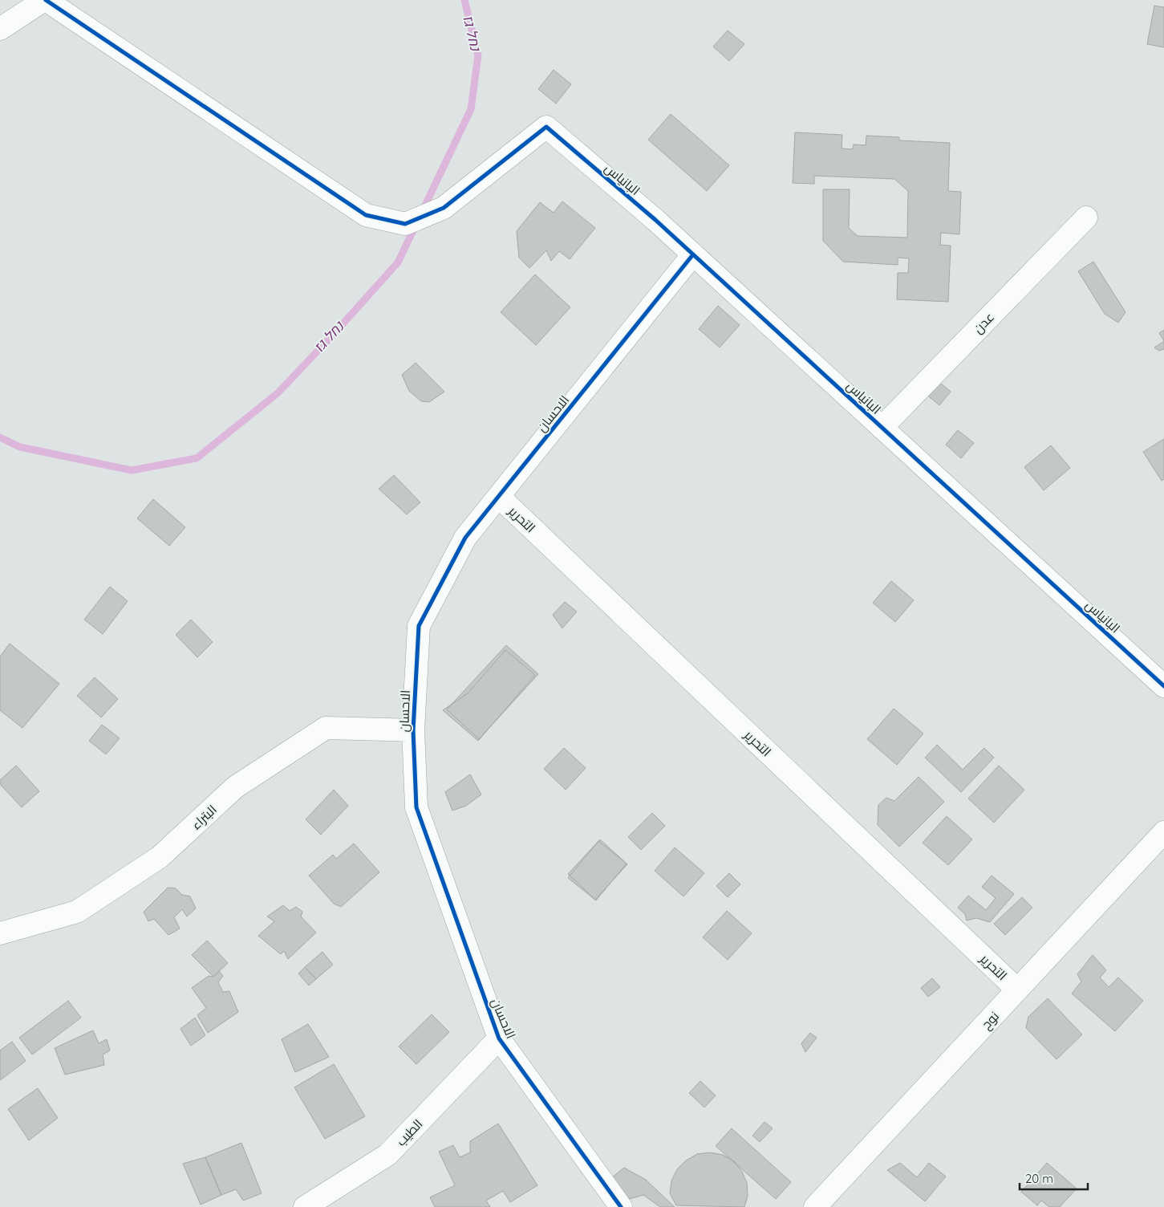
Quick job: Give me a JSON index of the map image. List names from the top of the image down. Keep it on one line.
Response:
{"streets":{"street":["البانياس","عدن","الاحسان","التحرير","البتراء","نوح","الطيب"]},"crossings":[["البانياس","عدن"],["البانياس","الاحسان"],["الاحسان","التحرير"],["الاحسان","البتراء"],["الاحسان","الطيب"],["التحرير","نوح"]],"water":["נחל גז"],"scale_bar":"20 m"}
